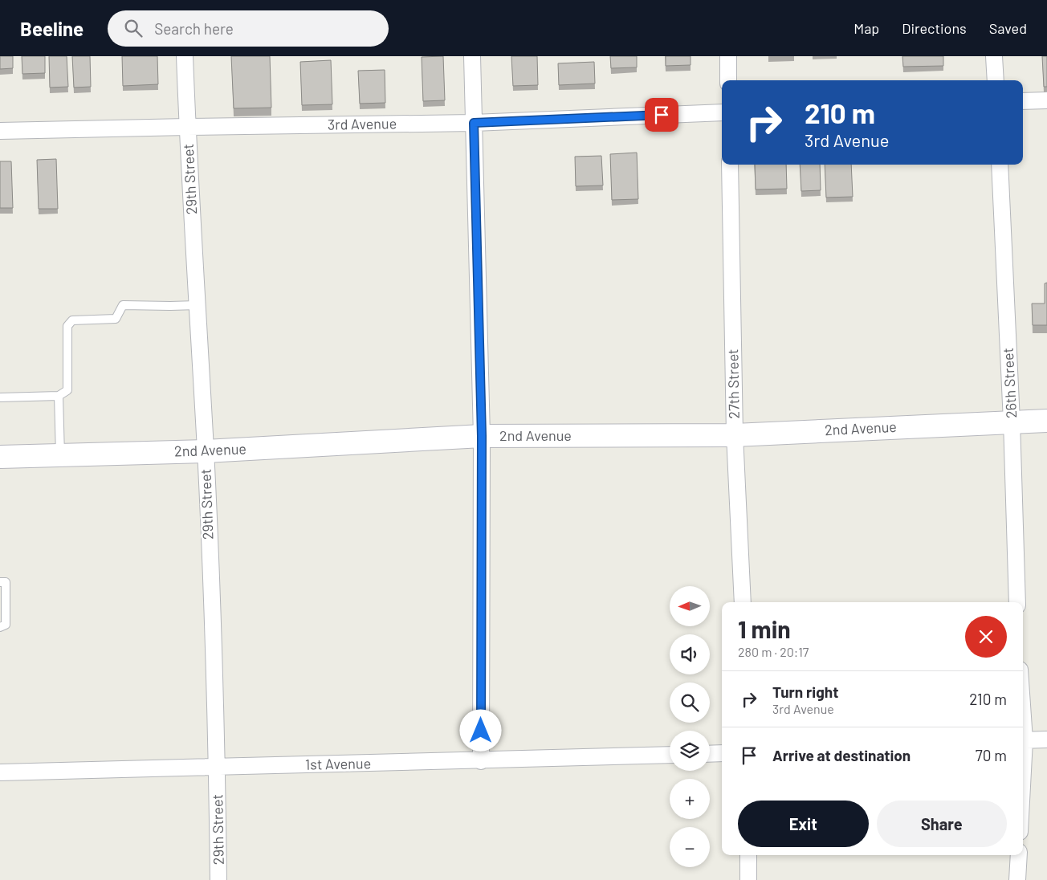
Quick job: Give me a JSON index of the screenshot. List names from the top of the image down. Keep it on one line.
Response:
{"streets":{"main road":["2nd Avenue"],"street":["3rd Avenue","29th Street","26th Street","27th Street","1st Avenue"]},"crossings":[["3rd Avenue","29th Street"],["29th Street","2nd Avenue"],["29th Street","1st Avenue"],["26th Street","2nd Avenue"],["27th Street","2nd Avenue"]],"north":"left","page":{"header":"Beeline","search":"Search here","nav":["Map","Directions","Saved"],"turn":["210 m","3rd Avenue"],"map_buttons":["+","−"],"heading":["1 min","280 m · 20:17"],"list":[{"name":"Turn right","note":"3rd Avenue","value":"210 m"},{"name":"Arrive at destination","value":"70 m"}],"buttons":["Exit","Share"]}}
